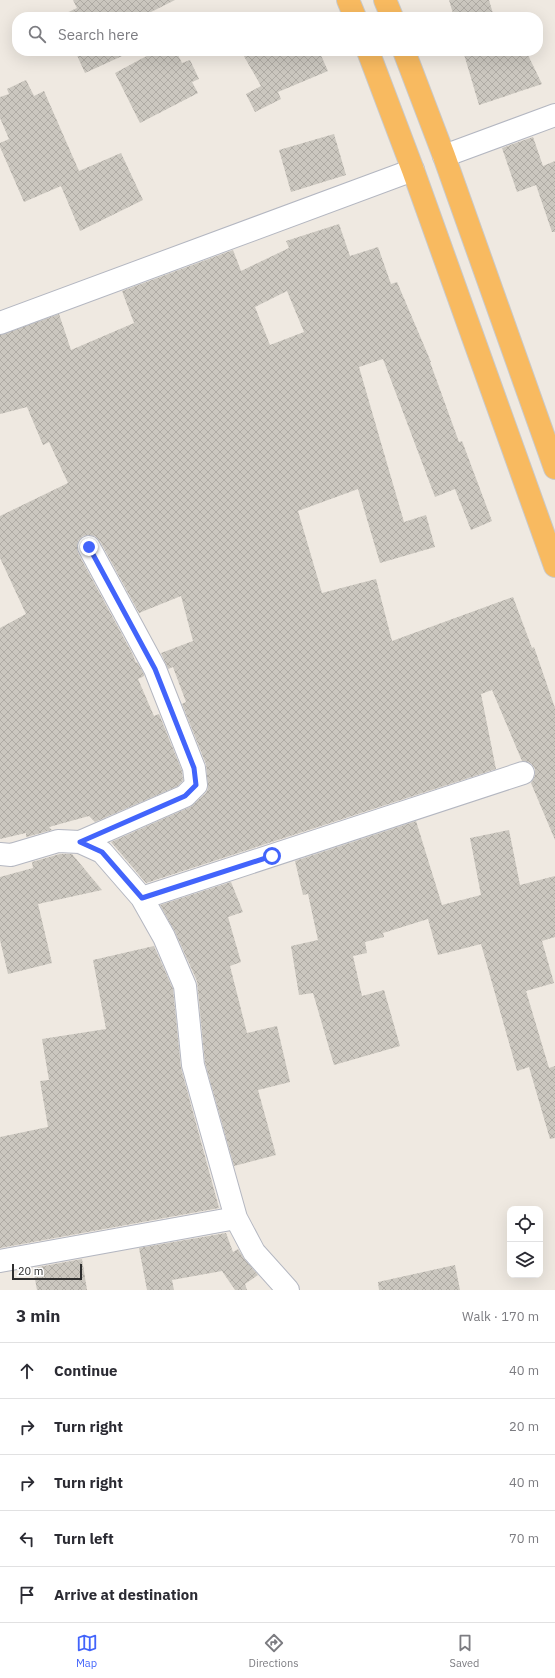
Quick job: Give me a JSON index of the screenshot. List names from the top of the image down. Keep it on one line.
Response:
{"scale_bar":"20 m","page":{"search":"Search here","scale":"20 m","heading":["3 min","Walk · 170 m"],"list":[["Continue","40 m"],["Turn right","20 m"],["Turn right","40 m"],["Turn left","70 m"],"Arrive at destination"],"nav":["Map","Directions","Saved"]}}
